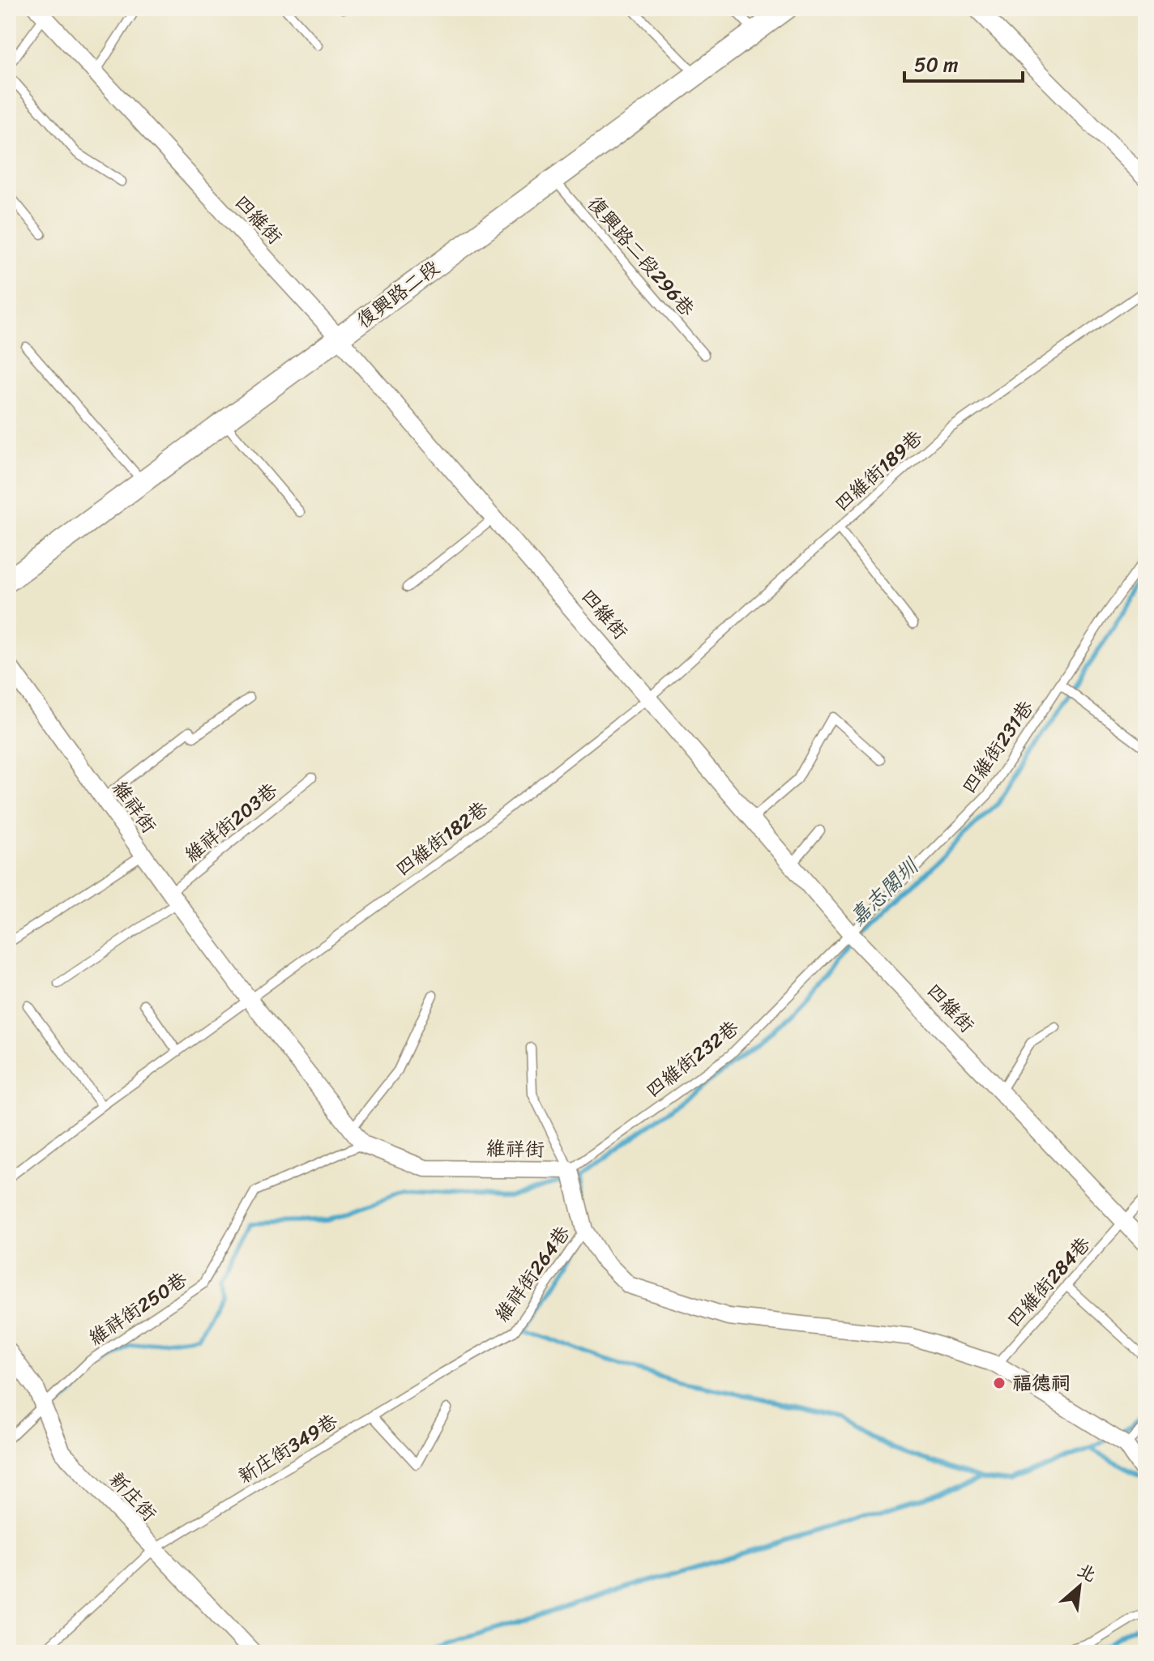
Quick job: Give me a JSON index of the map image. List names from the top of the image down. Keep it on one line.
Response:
{"streets":{"street":["四維街","復興路二段","維祥街","新庄街"],"lane":["復興路二段296巷","四維街189巷","四維街231巷","維祥街203巷","四維街182巷","四維街232巷","維祥街264巷","四維街284巷","維祥街250巷","新庄街349巷"]},"crossings":[["四維街","復興路二段"],["四維街","四維街189巷"],["四維街","四維街231巷"],["四維街","四維街182巷"],["四維街","四維街232巷"],["四維街","四維街284巷"],["復興路二段296巷","復興路二段"],["四維街189巷","四維街182巷"],["四維街231巷","四維街232巷"],["維祥街","維祥街203巷"],["維祥街","四維街182巷"],["維祥街","四維街232巷"],["維祥街","維祥街264巷"],["維祥街","四維街284巷"],["維祥街","維祥街250巷"],["維祥街264巷","新庄街349巷"],["維祥街250巷","新庄街"],["新庄街349巷","新庄街"]],"water":["嘉志閣圳"],"places":["福德祠"],"scale_bar":"50 m","north":"top right"}
